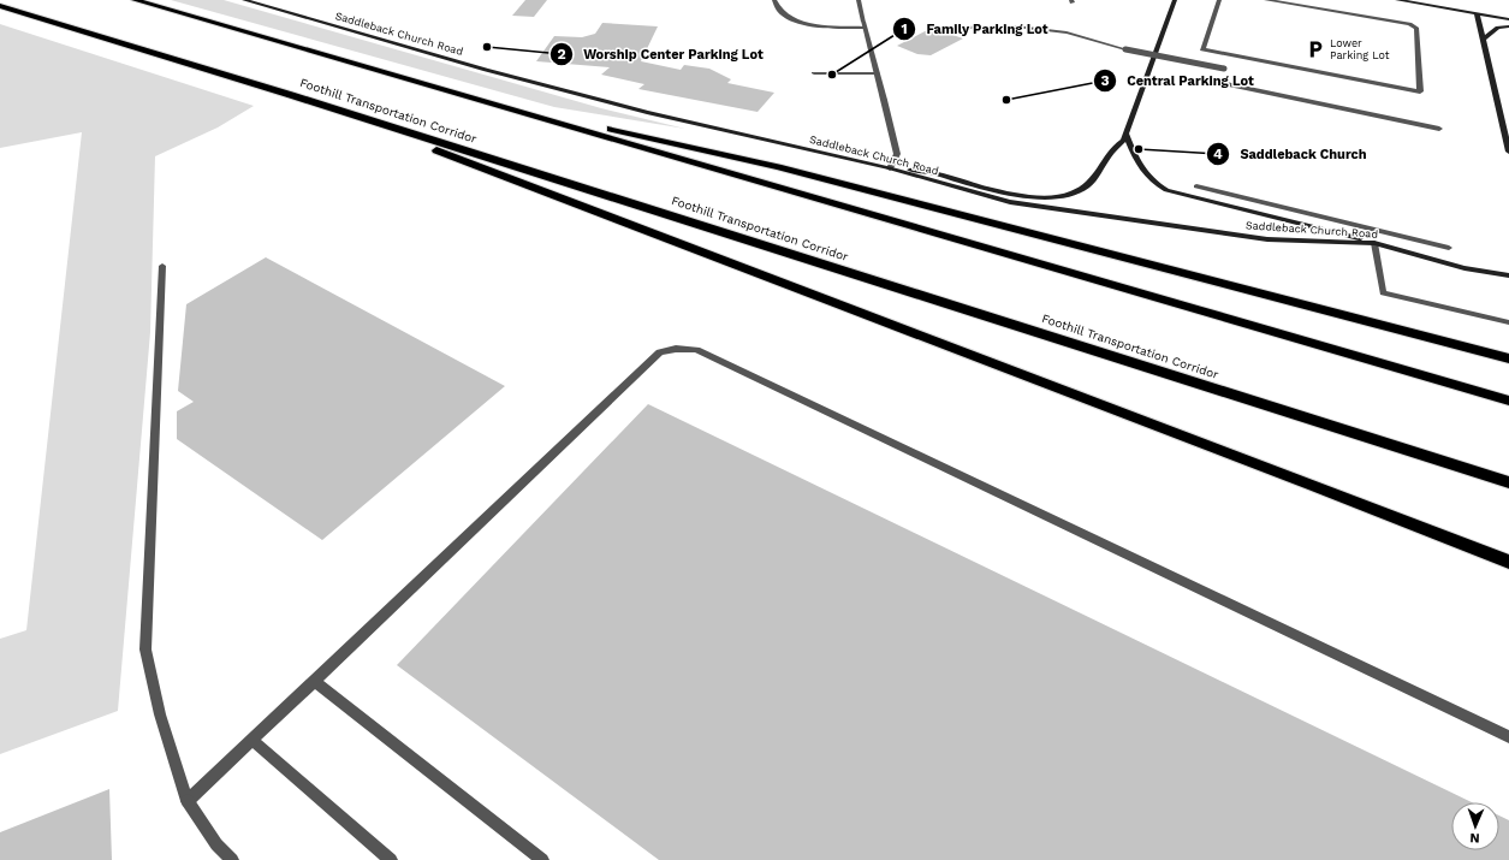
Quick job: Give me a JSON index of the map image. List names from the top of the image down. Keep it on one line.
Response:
{"streets":{"highway":["Foothill Transportation Corridor"],"main road":["Saddleback Church Road"]},"places":{"other":["Worship Center Parking Lot","Family Parking Lot","Central Parking Lot","Saddleback Church"],"parking":["Lower Parking Lot"]},"north":"bottom"}
